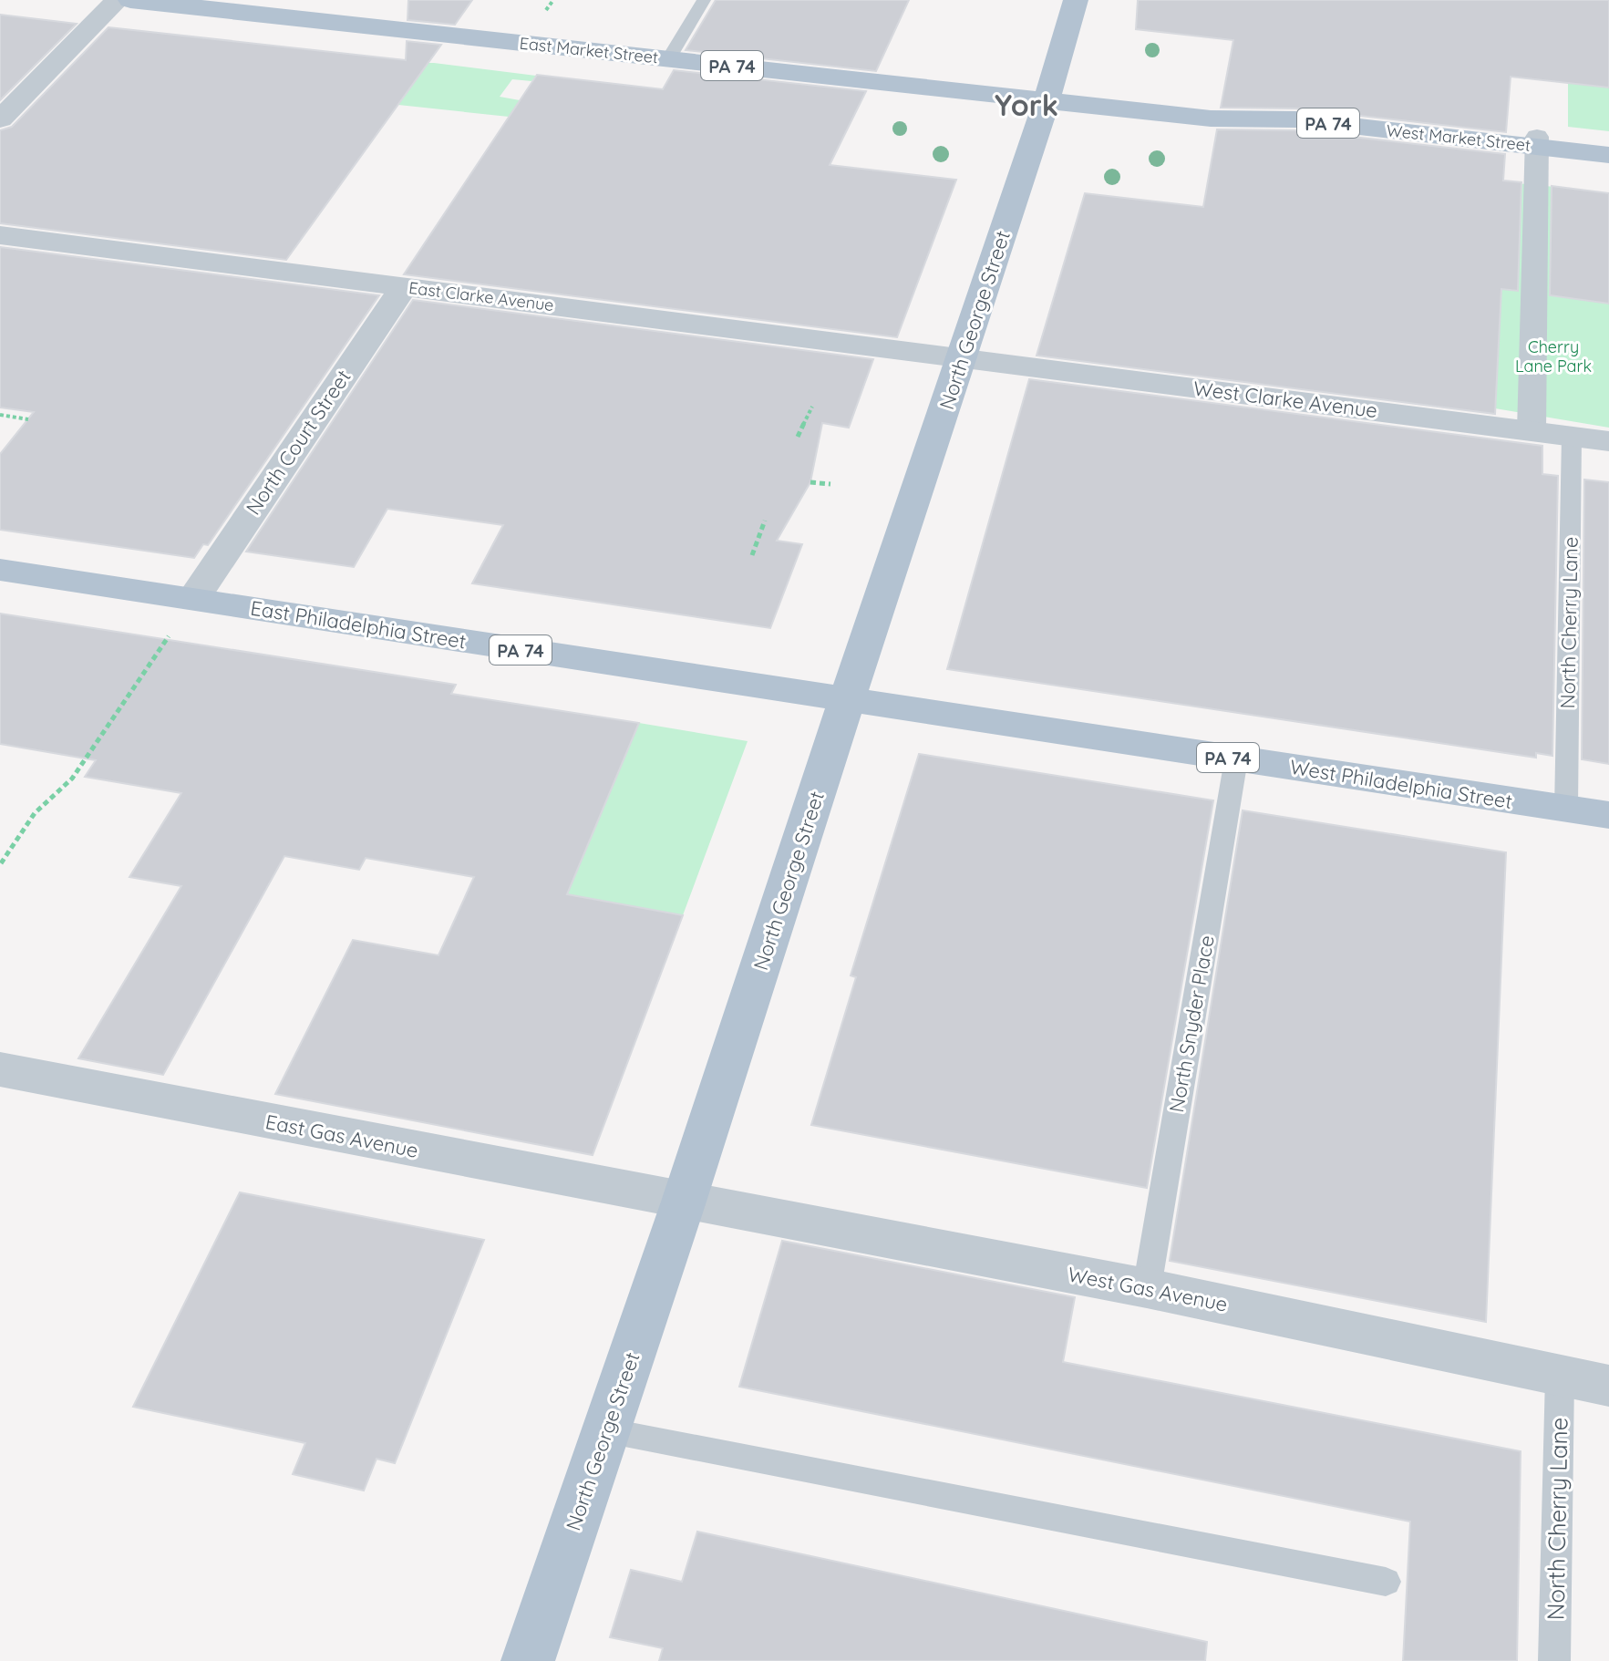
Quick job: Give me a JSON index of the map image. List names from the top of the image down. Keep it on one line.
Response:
{"streets":{"main road":["East Market Street","PA 74","West Market Street","North George Street","East Philadelphia Street","West Philadelphia Street"],"street":["East Clarke Avenue","West Clarke Avenue","North Court Street","East Gas Avenue","West Gas Avenue"],"lane":["North Cherry Lane","North Snyder Place"]},"crossings":[["East Market Street","West Market Street"],["East Market Street","North George Street"],["West Market Street","North George Street"],["East Clarke Avenue","North George Street"],["East Clarke Avenue","West Clarke Avenue"],["East Clarke Avenue","North Court Street"],["North George Street","West Clarke Avenue"],["North George Street","East Philadelphia Street"],["North George Street","West Philadelphia Street"],["North George Street","East Gas Avenue"],["North George Street","West Gas Avenue"],["West Clarke Avenue","North Cherry Lane"],["North Court Street","East Philadelphia Street"],["North Cherry Lane","West Philadelphia Street"],["North Cherry Lane","West Gas Avenue"],["East Philadelphia Street","West Philadelphia Street"],["West Philadelphia Street","North Snyder Place"],["North Snyder Place","West Gas Avenue"],["East Gas Avenue","West Gas Avenue"]],"districts":["York"],"parks":["Cherry Lane Park"]}
